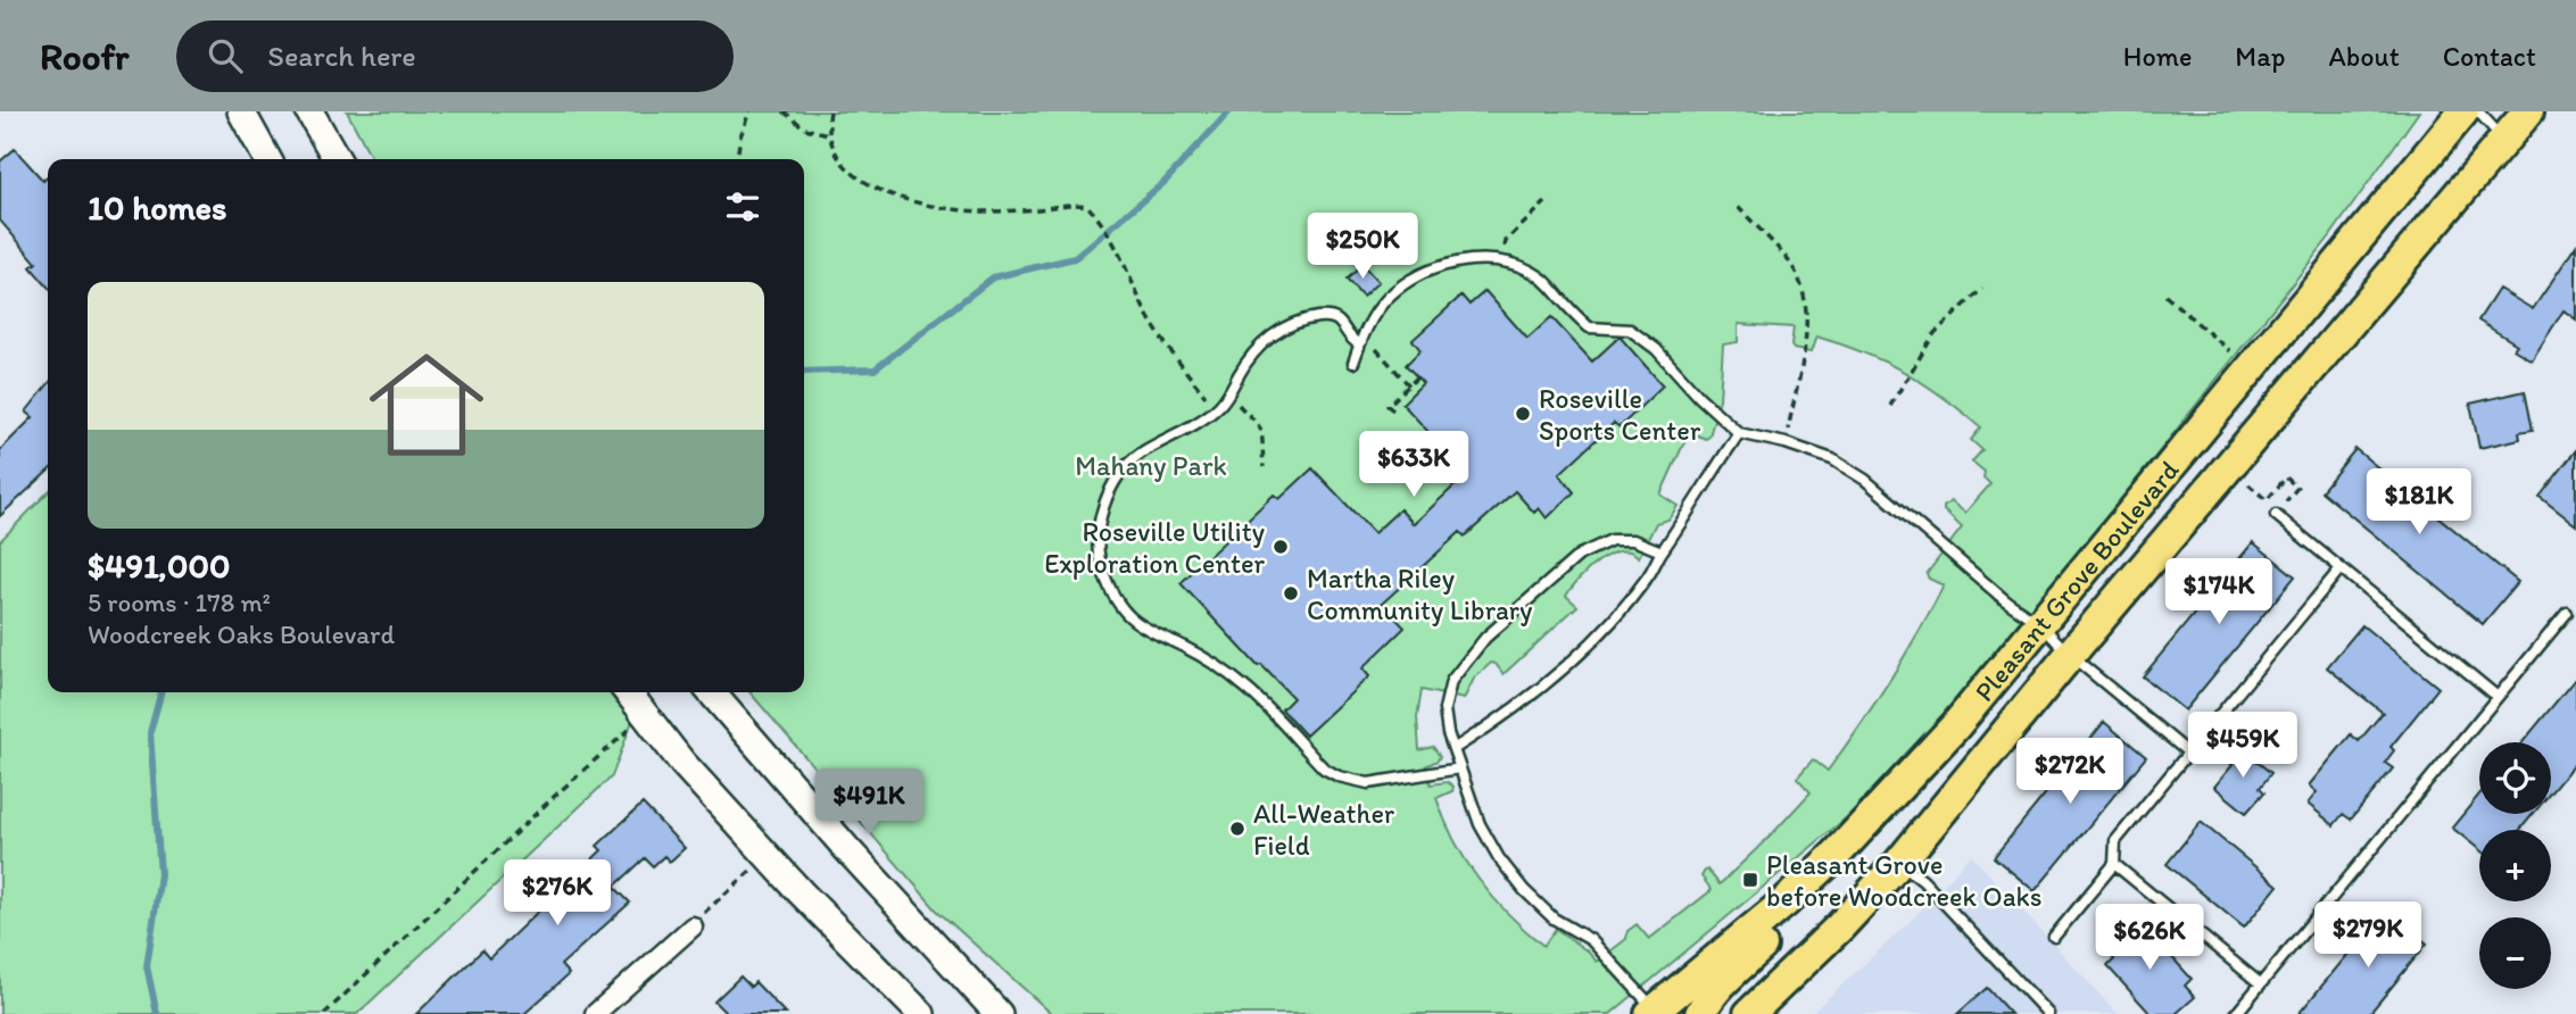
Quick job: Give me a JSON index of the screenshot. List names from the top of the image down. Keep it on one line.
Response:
{"streets":{"main road":["Pleasant Grove Boulevard"]},"parks":["Mahany Park"],"places":{"other":["Roseville Sports Center","Roseville Utility Exploration Center","Martha Riley Community Library","All-Weather Field"],"transit":["Pleasant Grove before Woodcreek Oaks"]},"page":{"header":"Roofr","search":"Search here","nav":["Home","Map","About","Contact"],"heading":"10 homes","price":["$250K","$633K","$181K","$174K","$459K","$272K","$491K","$276K","$279K","$626K"],"list":[{"name":"$491,000","note":"5 rooms · 178 m² · Woodcreek Oaks Boulevard"}],"map_buttons":["+","−"]}}
